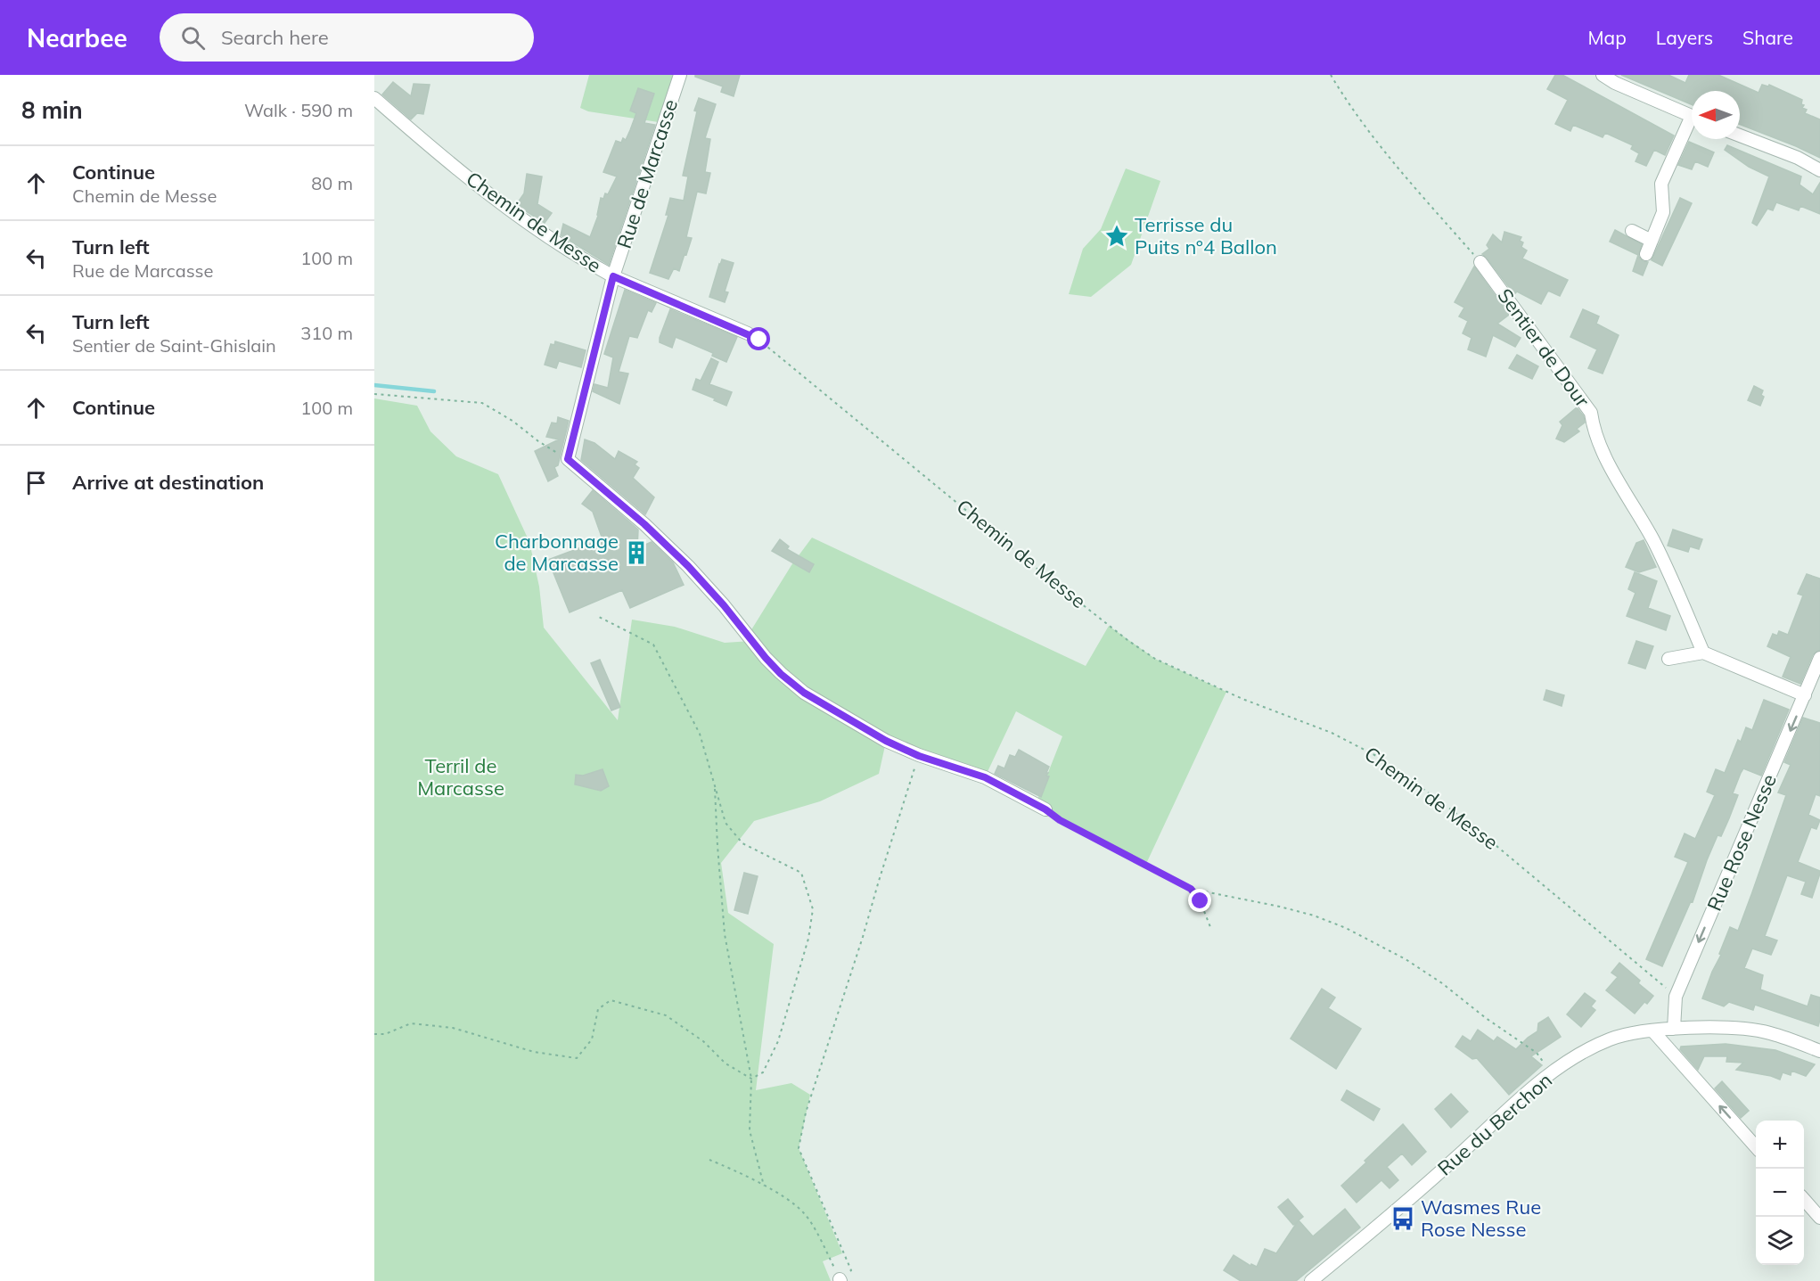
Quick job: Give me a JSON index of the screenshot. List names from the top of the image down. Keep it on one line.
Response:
{"streets":{"street":["Rue de Marcasse","Chemin de Messe","Sentier de Dour","Rue Rose Nesse","Rue du Berchon"]},"crossings":[["Rue de Marcasse","Chemin de Messe"],["Chemin de Messe","Rue Rose Nesse"],["Rue Rose Nesse","Rue du Berchon"]],"one_way":["Rue Rose Nesse"],"parks":["Terril de Marcasse"],"places":{"place":["Terrisse du Puits n°4 Ballon"],"building":["Charbonnage de Marcasse"],"bus stop":["Wasmes Rue Rose Nesse"]},"north":"left","page":{"header":"Nearbee","search":"Search here","nav":["Map","Layers","Share"],"heading":["8 min","Walk · 590 m"],"list":[["Continue","Chemin de Messe","80 m"],["Turn left","Rue de Marcasse","100 m"],["Turn left","Sentier de Saint-Ghislain","310 m"],["Continue","100 m"],"Arrive at destination"],"map_buttons":["+","−"]}}
